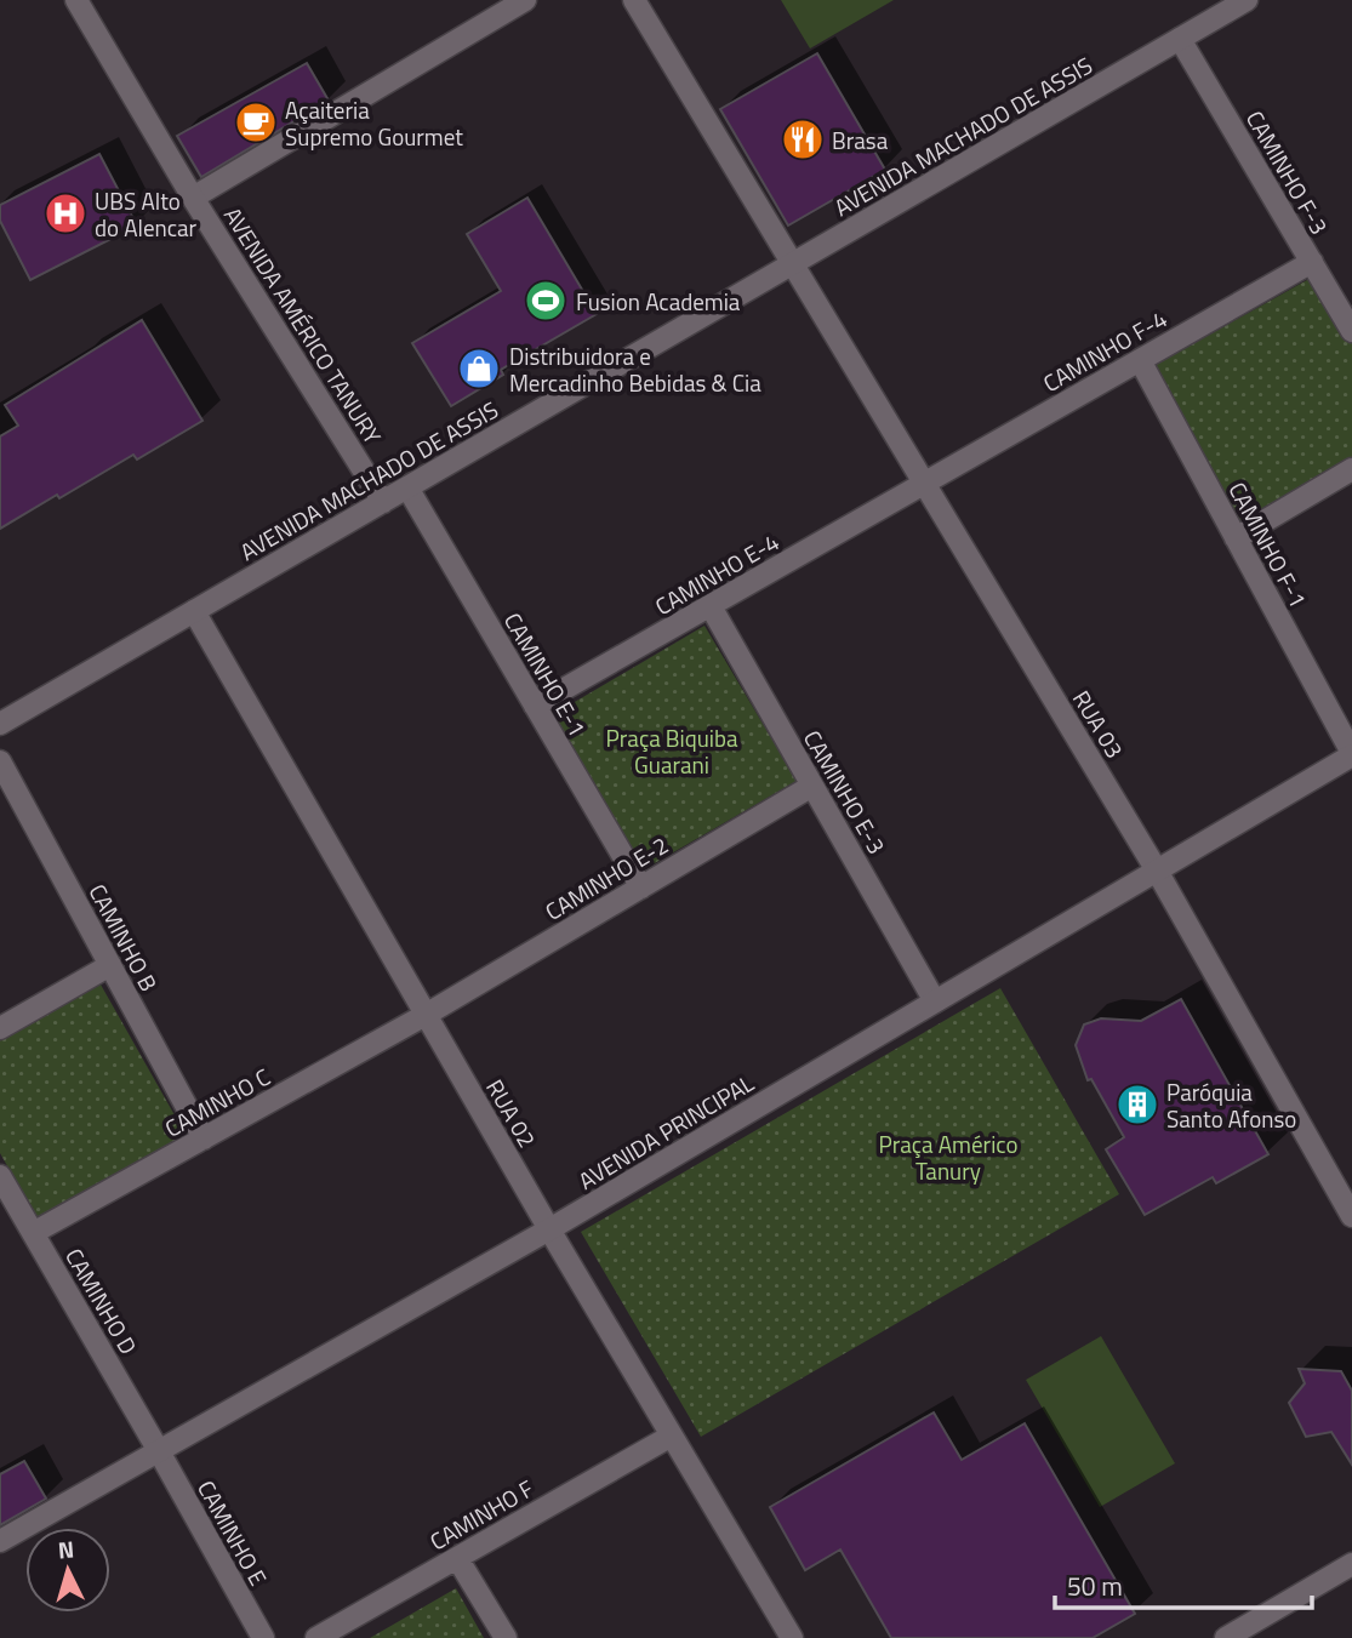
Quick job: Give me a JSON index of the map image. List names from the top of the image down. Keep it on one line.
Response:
{"streets":{"street":["AVENIDA MACHADO DE ASSIS","CAMINHO F-3","AVENIDA AMÉRICO TANURY","CAMINHO F-4","CAMINHO F-1","CAMINHO E-4","CAMINHO E-1","RUA 03","CAMINHO E-3","CAMINHO E-2","CAMINHO B","CAMINHO C","RUA 02","AVENIDA PRINCIPAL","CAMINHO D","CAMINHO F","CAMINHO E"]},"crossings":[["AVENIDA MACHADO DE ASSIS","CAMINHO F-3"],["AVENIDA MACHADO DE ASSIS","AVENIDA AMÉRICO TANURY"],["AVENIDA MACHADO DE ASSIS","CAMINHO E-1"],["AVENIDA MACHADO DE ASSIS","RUA 03"],["AVENIDA MACHADO DE ASSIS","RUA 02"],["CAMINHO F-3","CAMINHO F-4"],["CAMINHO F-4","CAMINHO F-1"],["CAMINHO F-4","CAMINHO E-4"],["CAMINHO F-4","RUA 03"],["CAMINHO F-1","AVENIDA PRINCIPAL"],["CAMINHO E-4","CAMINHO E-1"],["CAMINHO E-4","RUA 03"],["CAMINHO E-4","CAMINHO E-3"],["CAMINHO E-1","CAMINHO E-2"],["RUA 03","AVENIDA PRINCIPAL"],["CAMINHO E-3","CAMINHO E-2"],["CAMINHO E-3","AVENIDA PRINCIPAL"],["CAMINHO E-2","CAMINHO C"],["CAMINHO E-2","RUA 02"],["CAMINHO B","CAMINHO C"],["CAMINHO C","RUA 02"],["CAMINHO C","CAMINHO D"],["RUA 02","AVENIDA PRINCIPAL"],["RUA 02","CAMINHO F"],["AVENIDA PRINCIPAL","CAMINHO D"],["AVENIDA PRINCIPAL","CAMINHO E"],["CAMINHO D","CAMINHO E"]],"parks":["Praça Biquiba Guarani","Praça Américo Tanury"],"places":{"cafe":["Açaiteria Supremo Gourmet"],"restaurant":["Brasa"],"hospital":["UBS Alto do Alencar"],"sports":["Fusion Academia"],"shop":["Distribuidora e Mercadinho Bebidas & Cia"],"building":["Paróquia Santo Afonso"]},"scale_bar":"50 m","north":"top"}
